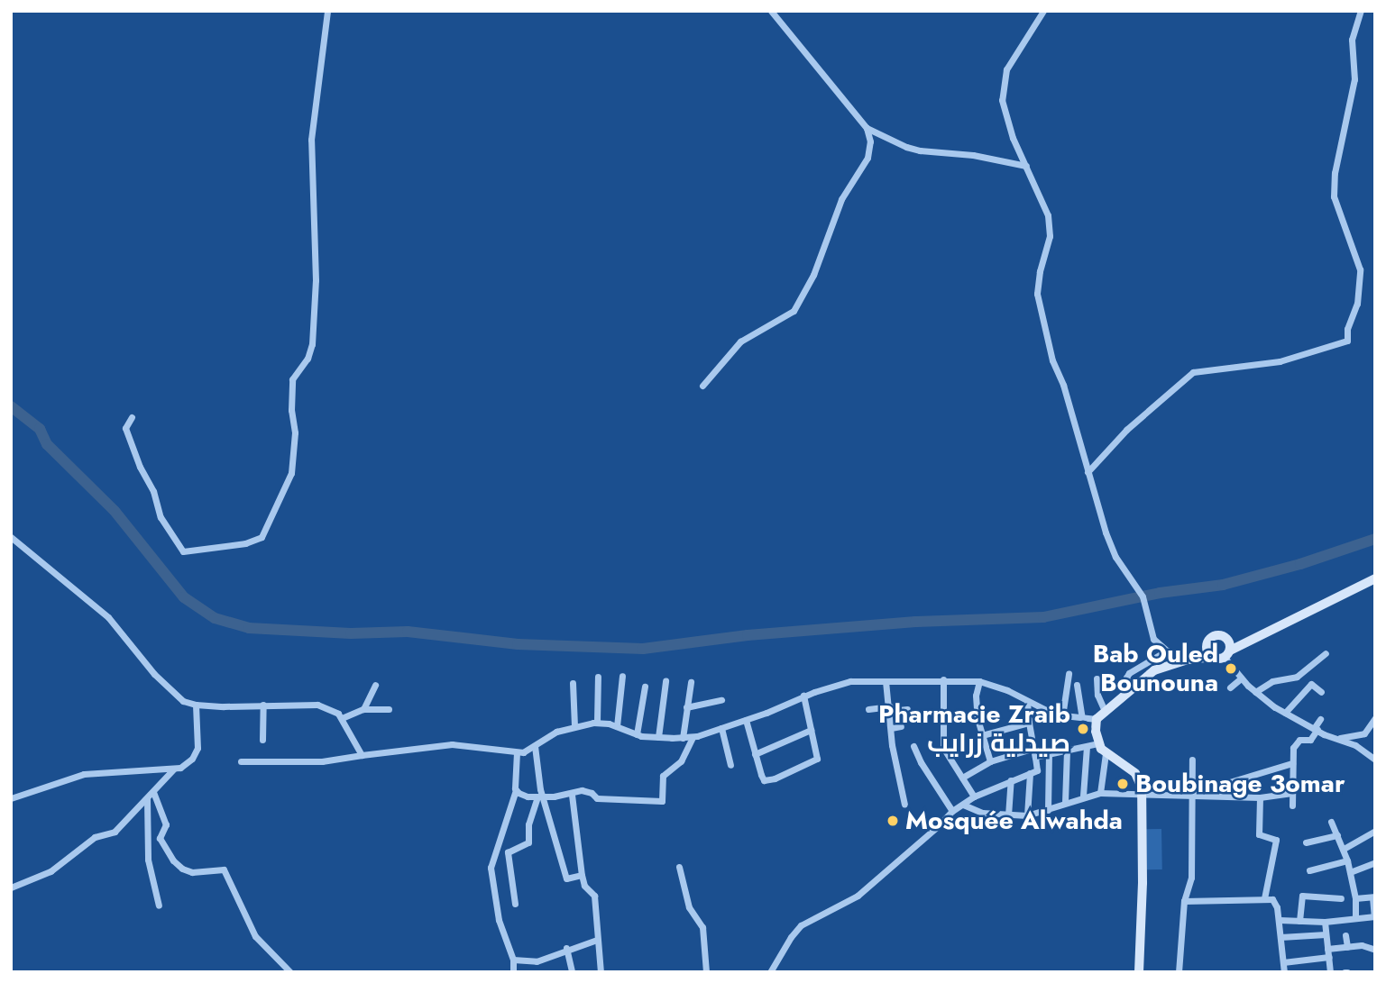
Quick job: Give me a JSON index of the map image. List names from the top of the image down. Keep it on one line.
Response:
{"places":["Bab Ouled Bounouna","Pharmacie Zraib صيدلية زرايب","Boubinage 3omar","Mosquée Alwahda"]}
